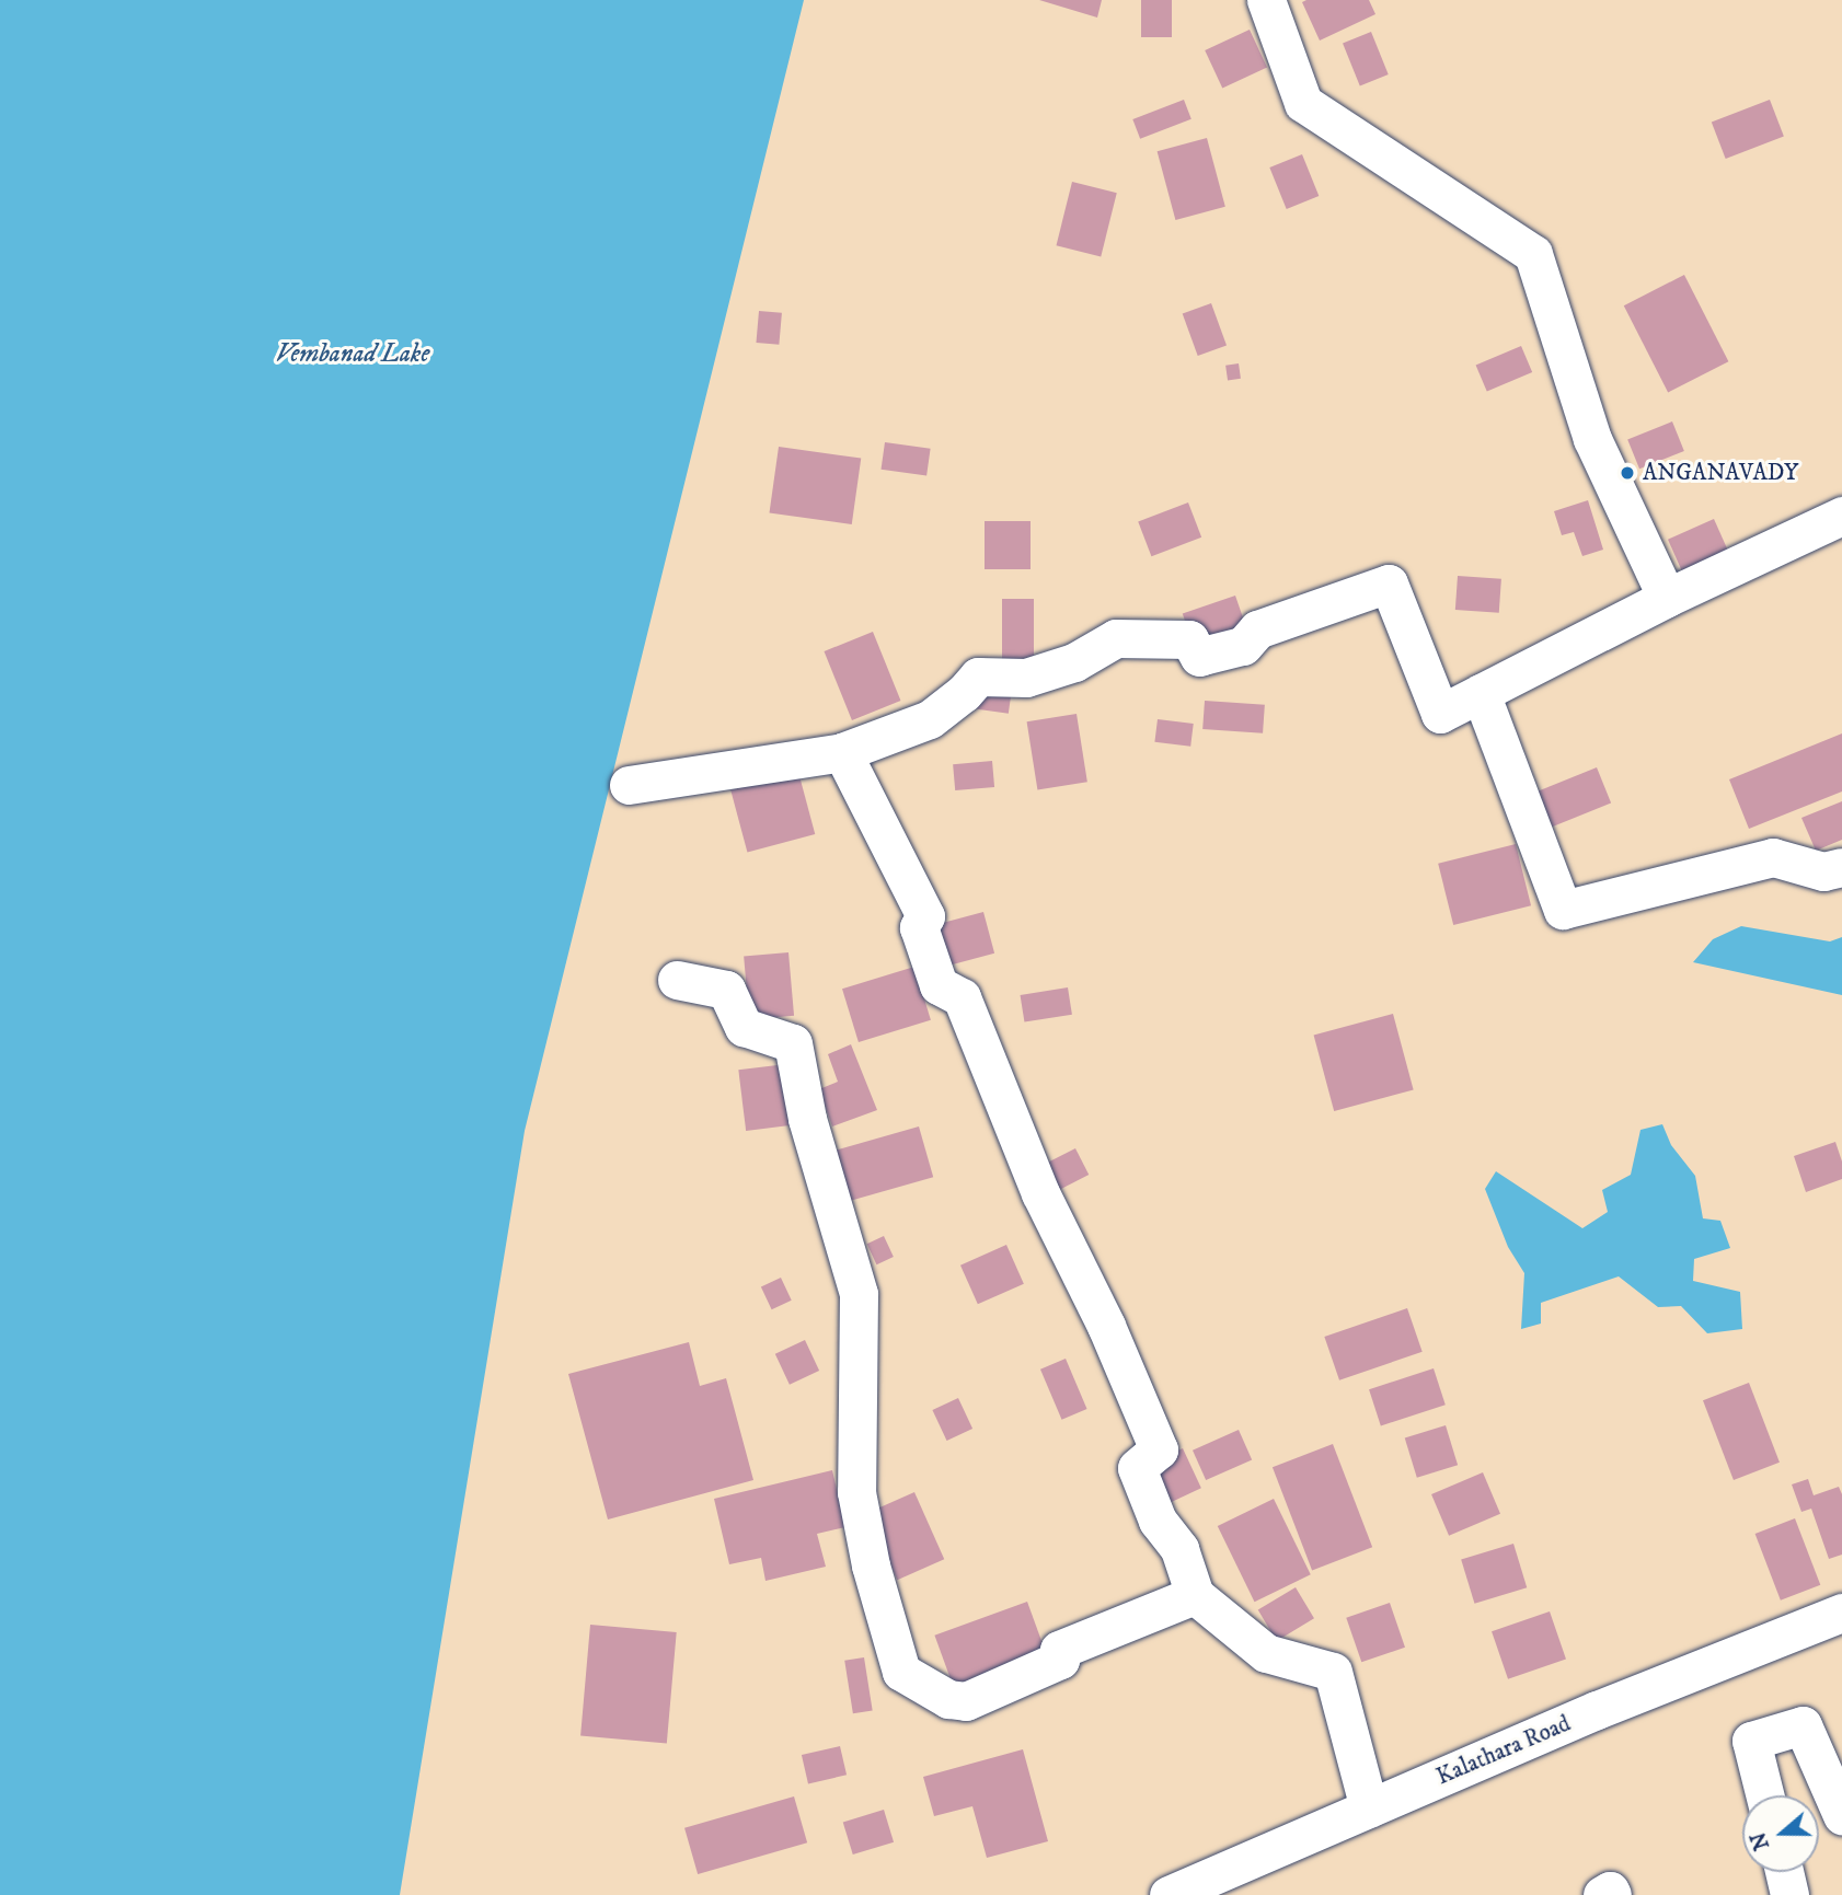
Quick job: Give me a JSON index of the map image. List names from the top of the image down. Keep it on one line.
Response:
{"streets":{"street":["Kalathara Road"]},"water":["Vembanad Lake"],"places":["ANGANAVADY"],"north":"left"}
